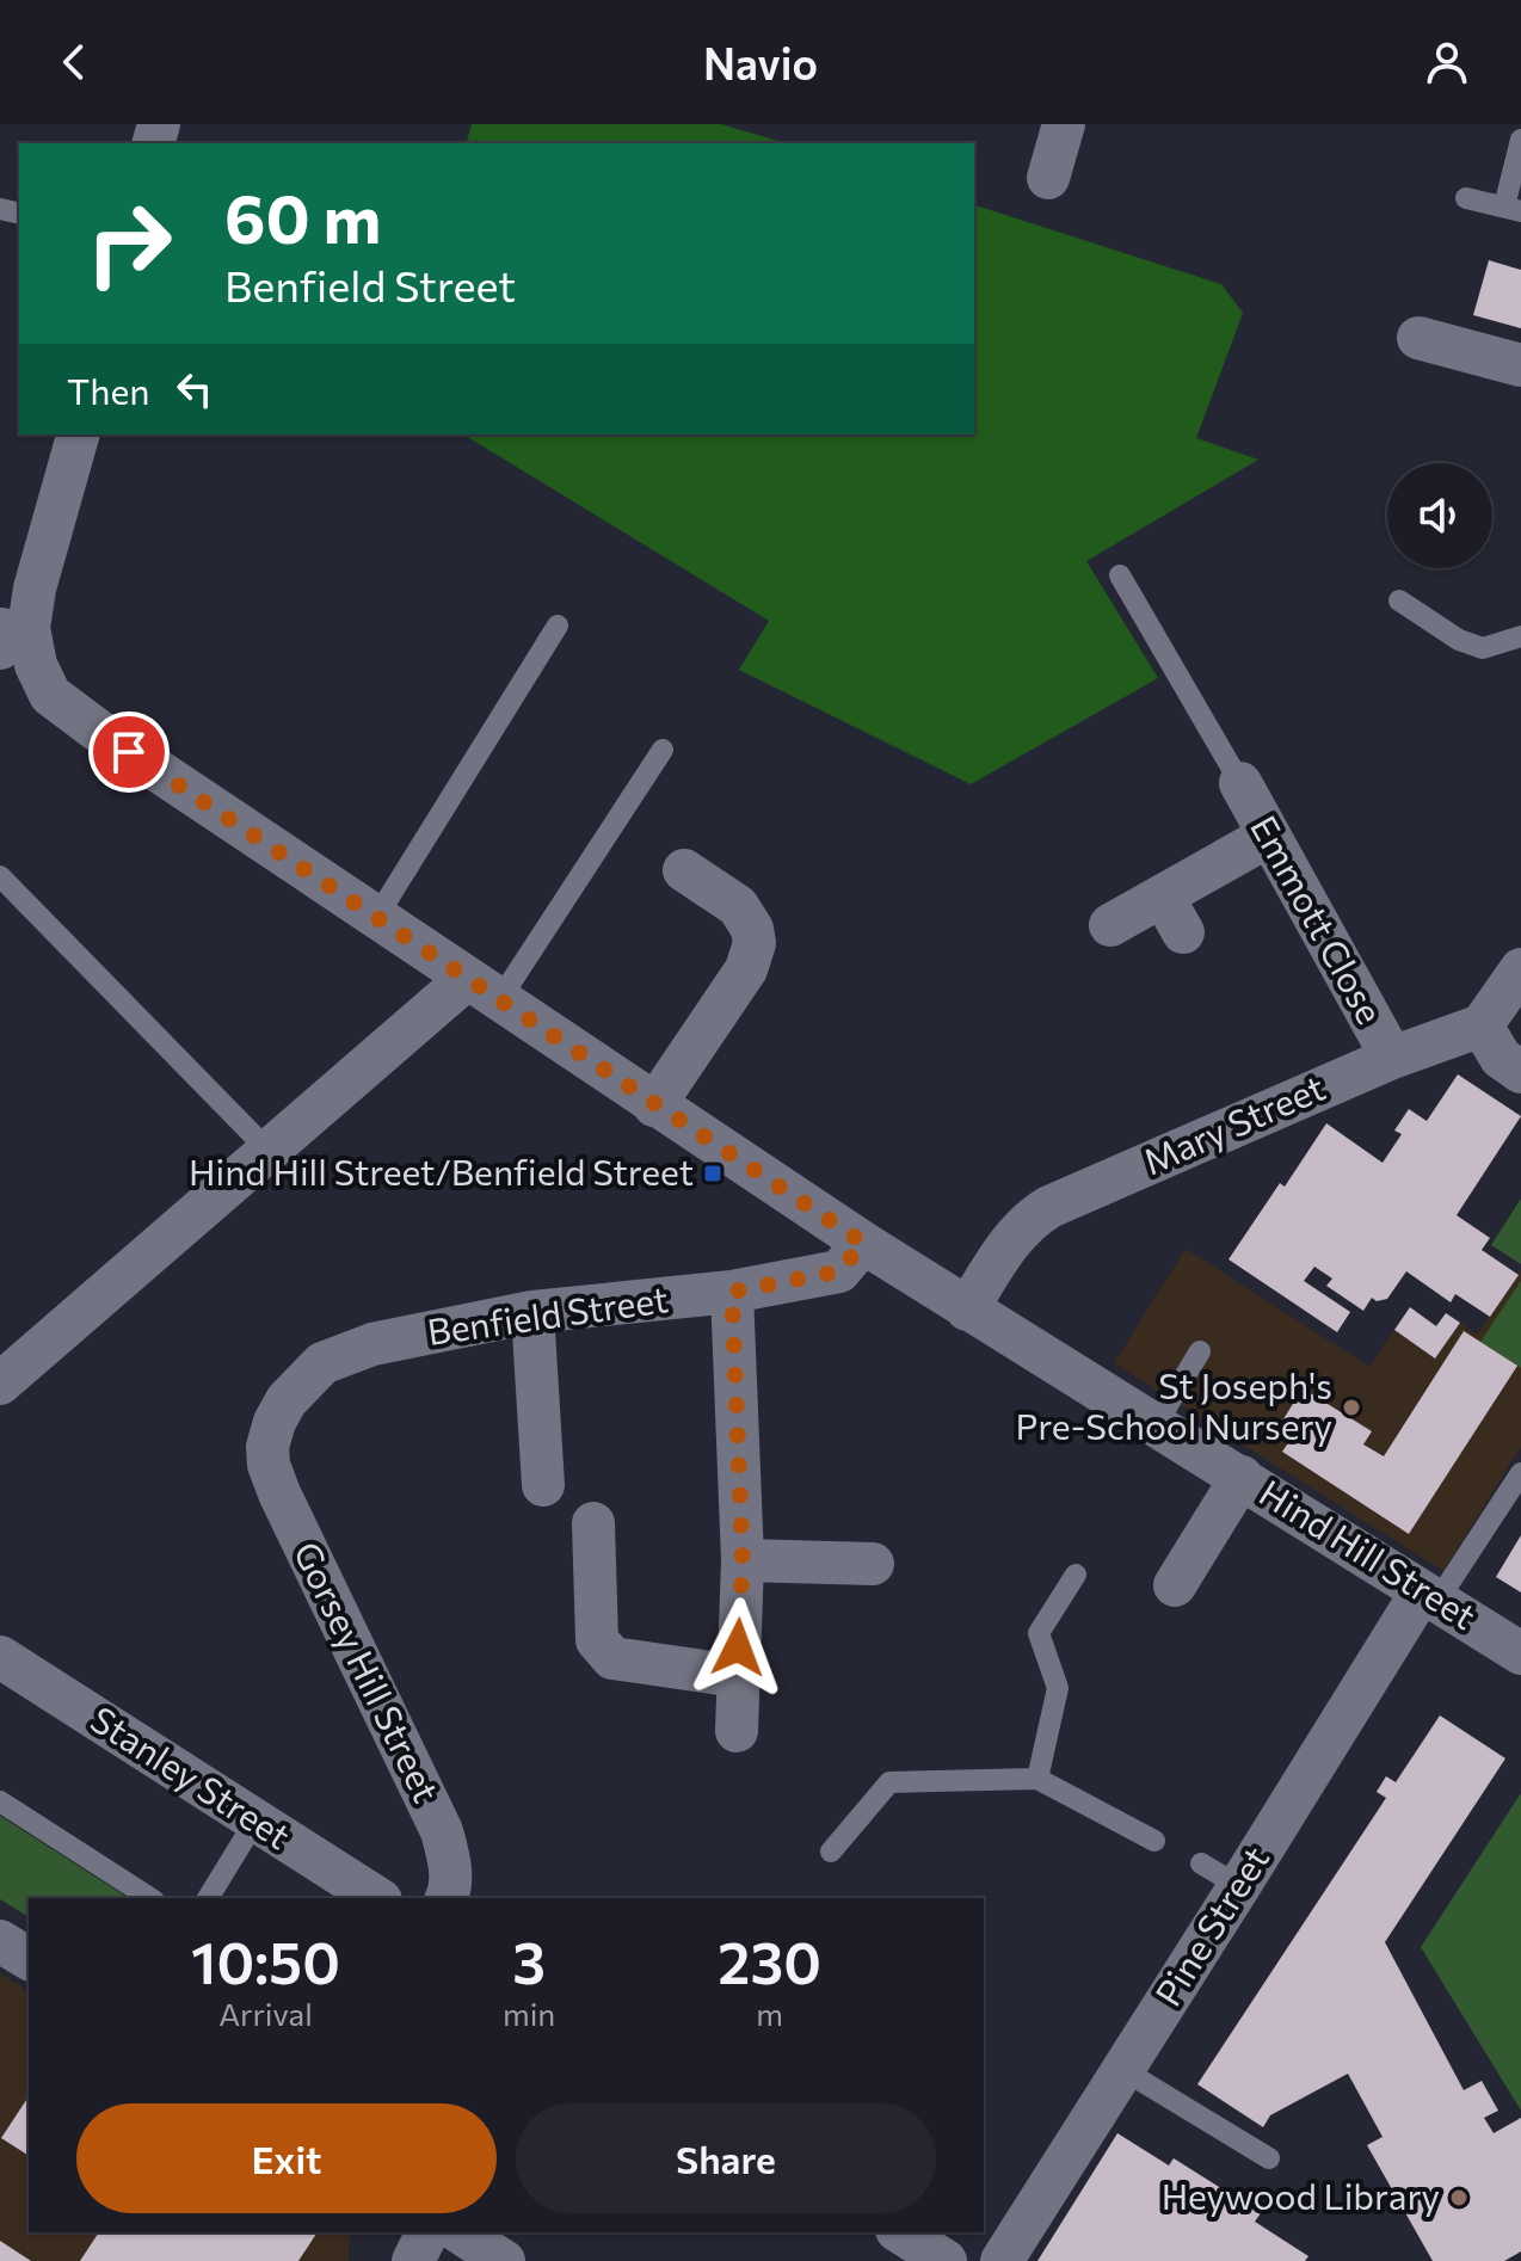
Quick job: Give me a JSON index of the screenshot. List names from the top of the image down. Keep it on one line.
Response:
{"streets":{"street":["Emmott Close","Mary Street","Benfield Street","Hind Hill Street","Gorsey Hill Street","Stanley Street","Pine Street"]},"crossings":[["Emmott Close","Mary Street"],["Mary Street","Hind Hill Street"],["Benfield Street","Hind Hill Street"],["Benfield Street","Gorsey Hill Street"],["Hind Hill Street","Pine Street"]],"places":{"transit":["Hind Hill Street/Benfield Street"],"other":["St Joseph's Pre-School Nursery","Heywood Library"]},"page":{"header":"Navio","turn":["60 m","Benfield Street"],"then":"Then","eta":["10:50","Arrival","3","min","230","m"],"buttons":["Exit","Share"]}}
